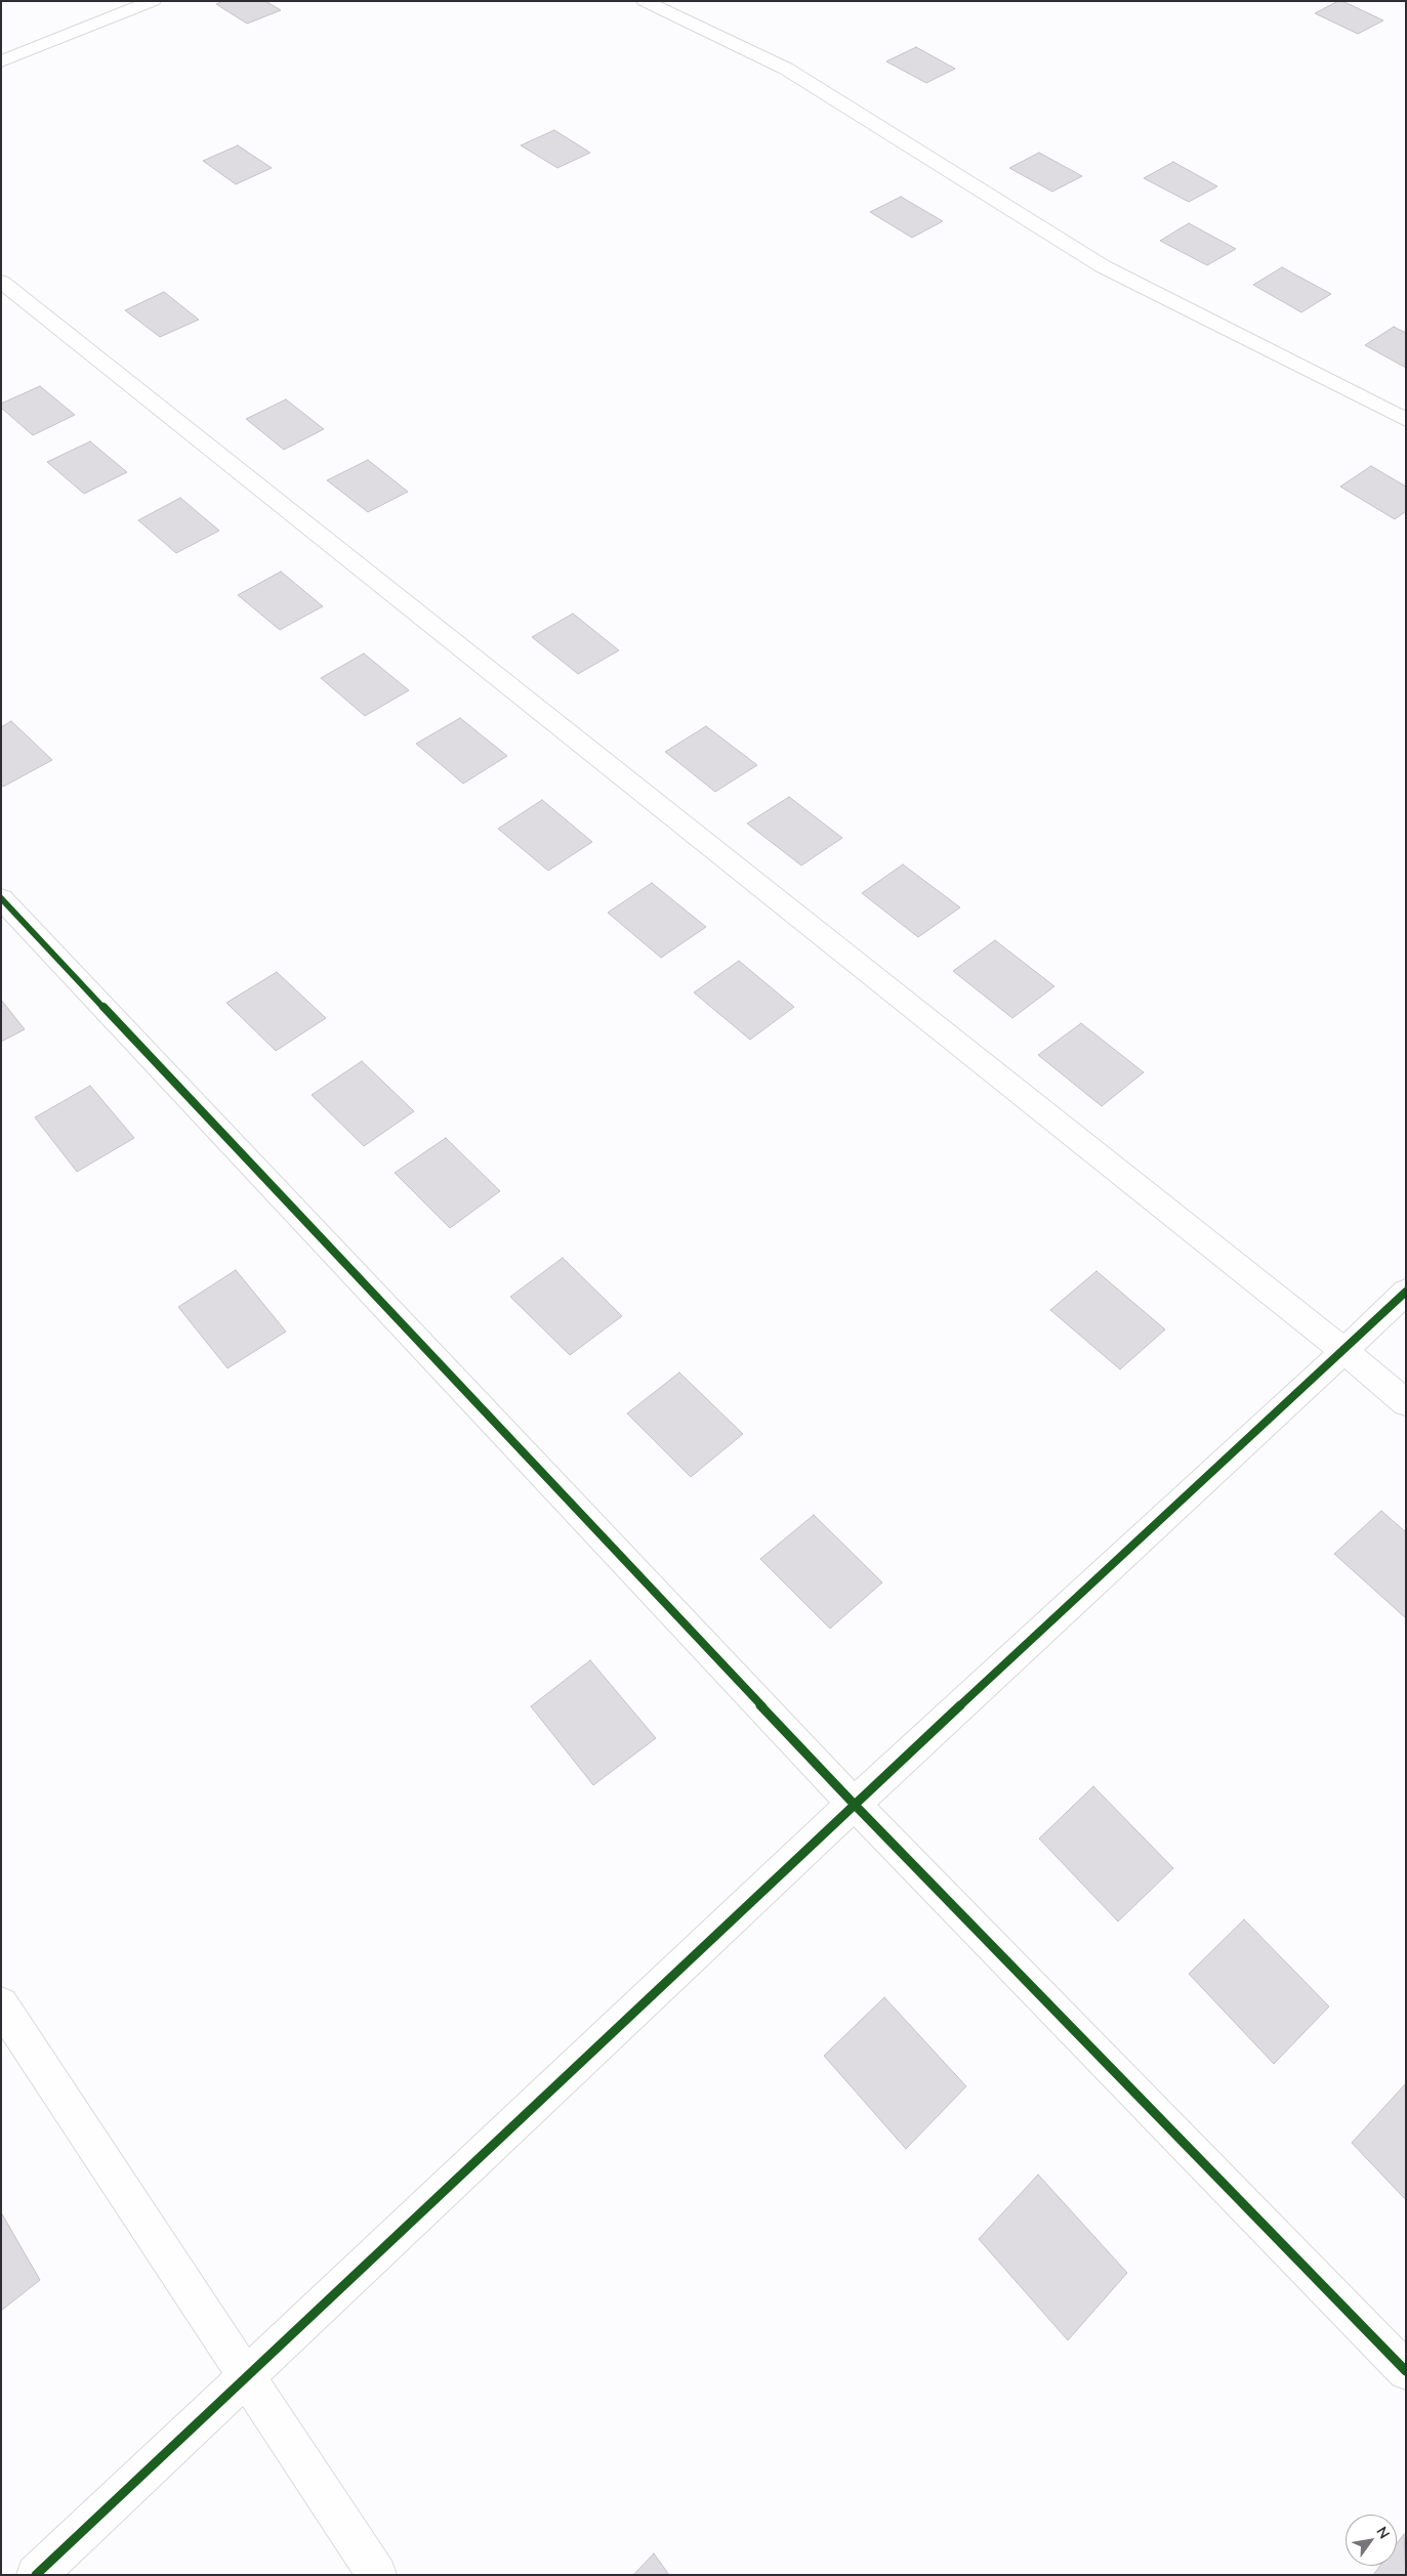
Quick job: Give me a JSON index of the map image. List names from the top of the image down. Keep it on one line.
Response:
{"north":"top right"}
